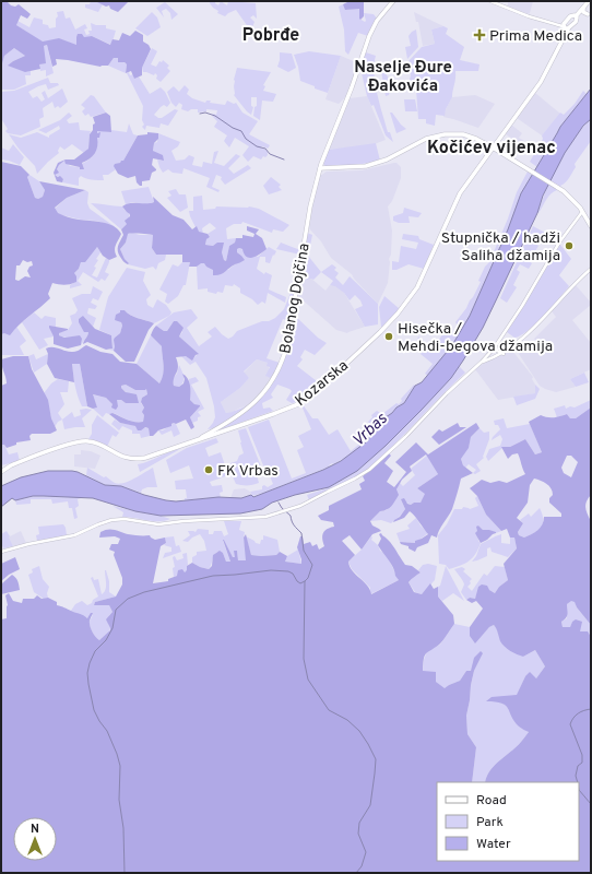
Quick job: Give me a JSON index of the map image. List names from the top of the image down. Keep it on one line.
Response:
{"streets":{"main road":["Bolanog Dojčina","Kozarska"]},"crossings":[["Bolanog Dojčina","Kozarska"]],"districts":["Pobrđe","Naselje Đure Đakovića","Kočićev vijenac"],"water":["Vrbas"],"places":{"health":["Prima Medica"],"other":["Stupnička / hadži Saliha džamija","Hisečka / Mehdi-begova džamija","FK Vrbas"]},"legend":["Road","Park","Water"],"north":"top"}
